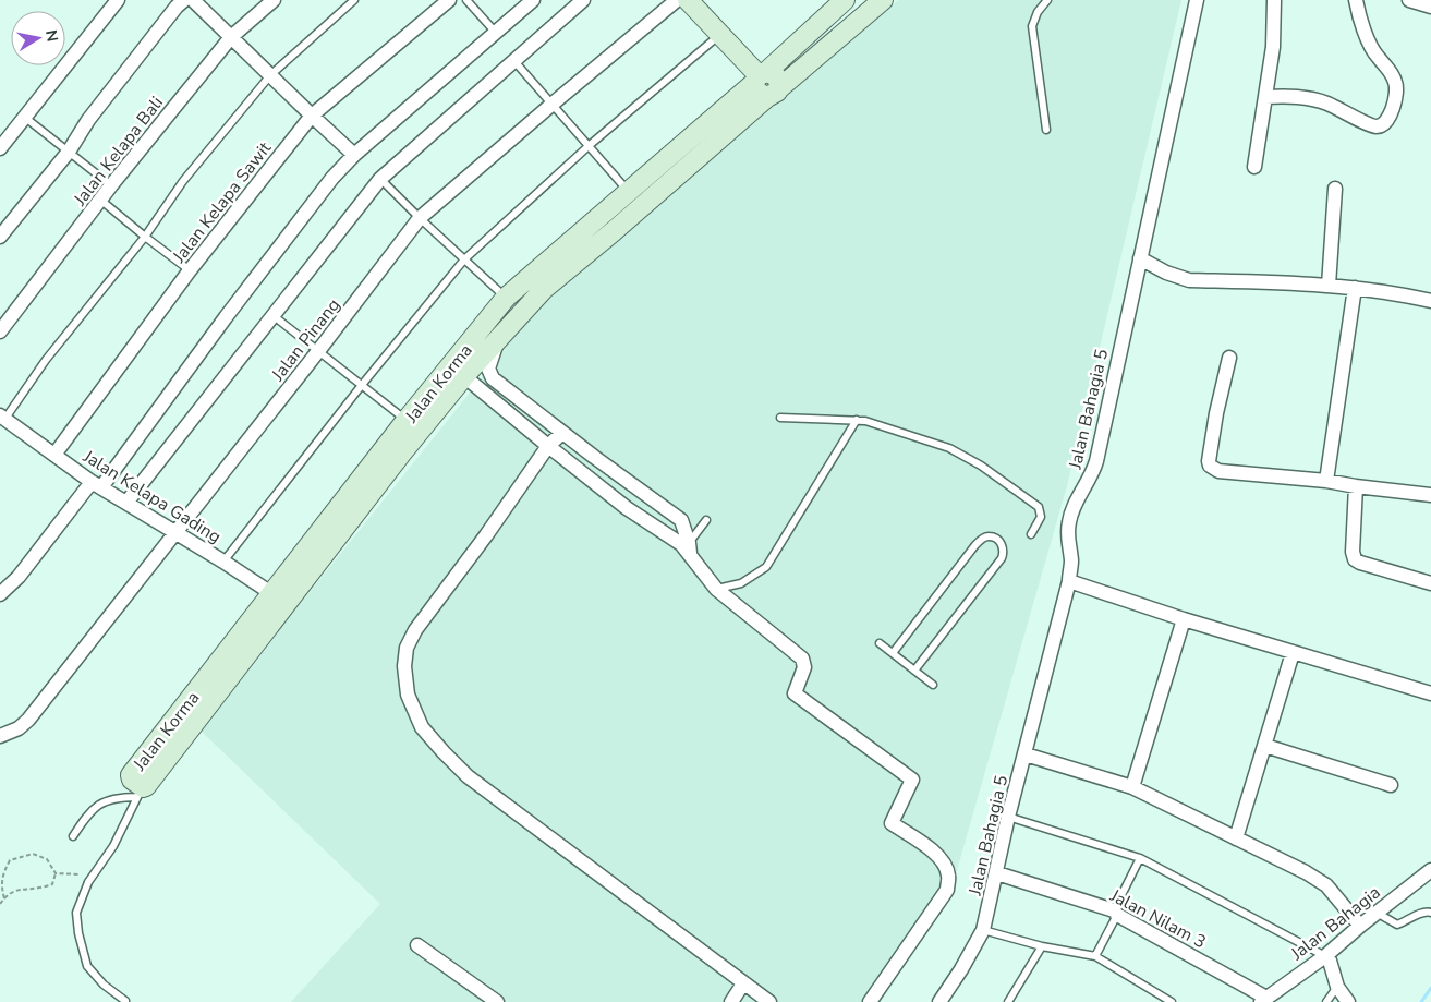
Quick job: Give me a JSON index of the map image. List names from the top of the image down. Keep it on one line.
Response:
{"streets":{"street":["Jalan Kelapa Bali","Jalan Kelapa Sawit","Jalan Pinang","Jalan Korma","Jalan Bahagia 5","Jalan Kelapa Gading","Jalan Nilam 3","Jalan Bahagia"]},"crossings":[["Jalan Kelapa Sawit","Jalan Kelapa Gading"],["Jalan Pinang","Jalan Kelapa Gading"],["Jalan Korma","Jalan Kelapa Gading"],["Jalan Bahagia 5","Jalan Nilam 3"],["Jalan Nilam 3","Jalan Bahagia"]],"north":"right"}
